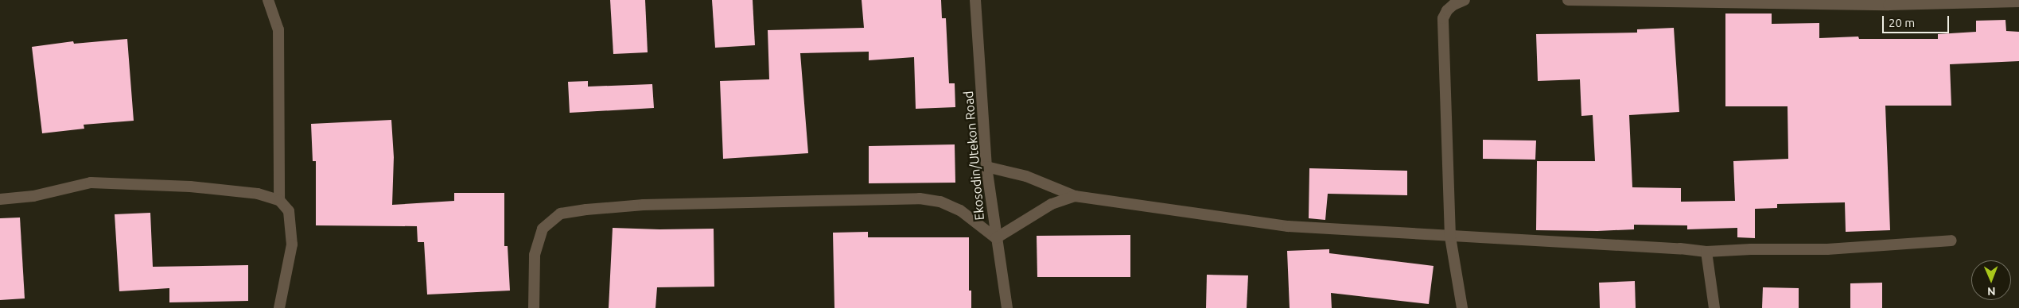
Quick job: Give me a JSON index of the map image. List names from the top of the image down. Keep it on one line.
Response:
{"streets":{"street":["Ekosodin/Utekon Road"]},"scale_bar":"20 m","north":"bottom"}
